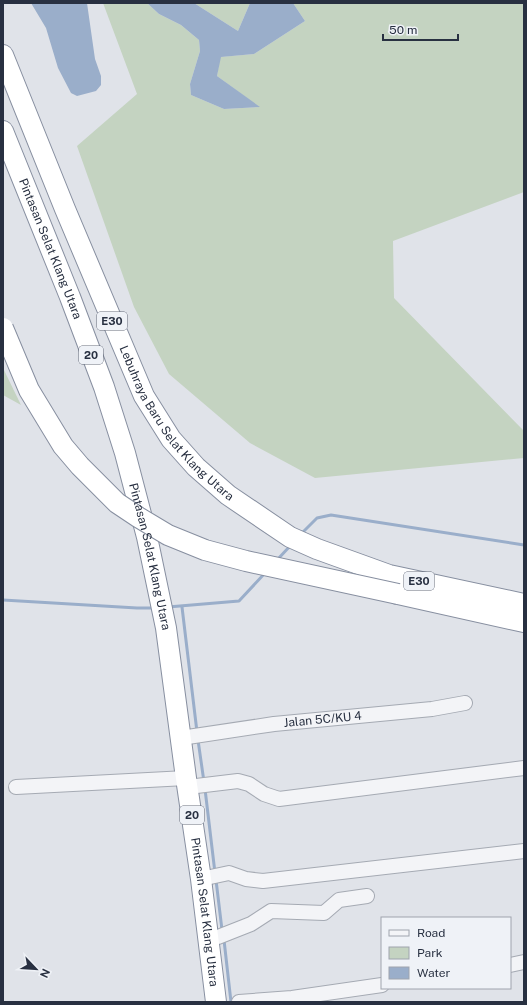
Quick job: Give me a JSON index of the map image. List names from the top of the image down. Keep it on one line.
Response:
{"streets":{"highway":["Pintasan Selat Klang Utara","E30","20","Lebuhraya Baru Selat Klang Utara"],"street":["Jalan 5C/KU 4"]},"crossings":[["Pintasan Selat Klang Utara","Jalan 5C/KU 4"]],"legend":["Road","Park","Water"],"scale_bar":"50 m","north":"bottom right"}
